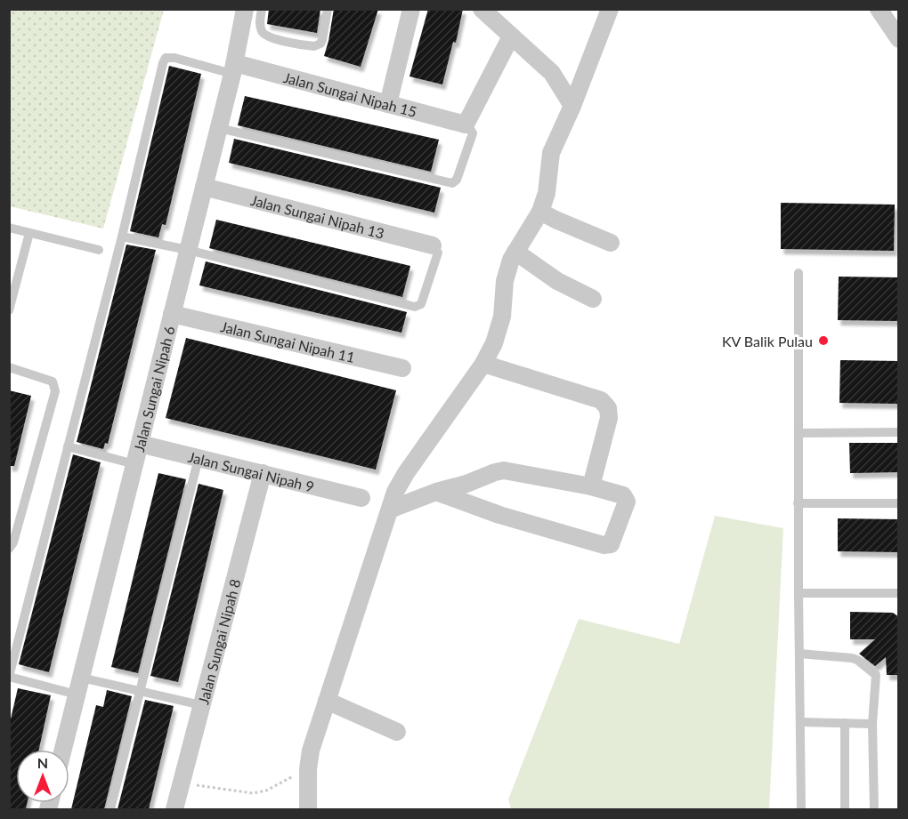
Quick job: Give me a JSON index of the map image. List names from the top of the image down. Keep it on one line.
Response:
{"streets":{"street":["Jalan Sungai Nipah 15","Jalan Sungai Nipah 13","Jalan Sungai Nipah 11","Jalan Sungai Nipah 6","Jalan Sungai Nipah 9","Jalan Sungai Nipah 8"]},"crossings":[["Jalan Sungai Nipah 15","Jalan Sungai Nipah 6"],["Jalan Sungai Nipah 13","Jalan Sungai Nipah 6"],["Jalan Sungai Nipah 11","Jalan Sungai Nipah 6"],["Jalan Sungai Nipah 6","Jalan Sungai Nipah 9"],["Jalan Sungai Nipah 9","Jalan Sungai Nipah 8"]],"places":["KV Balik Pulau"],"north":"top"}
